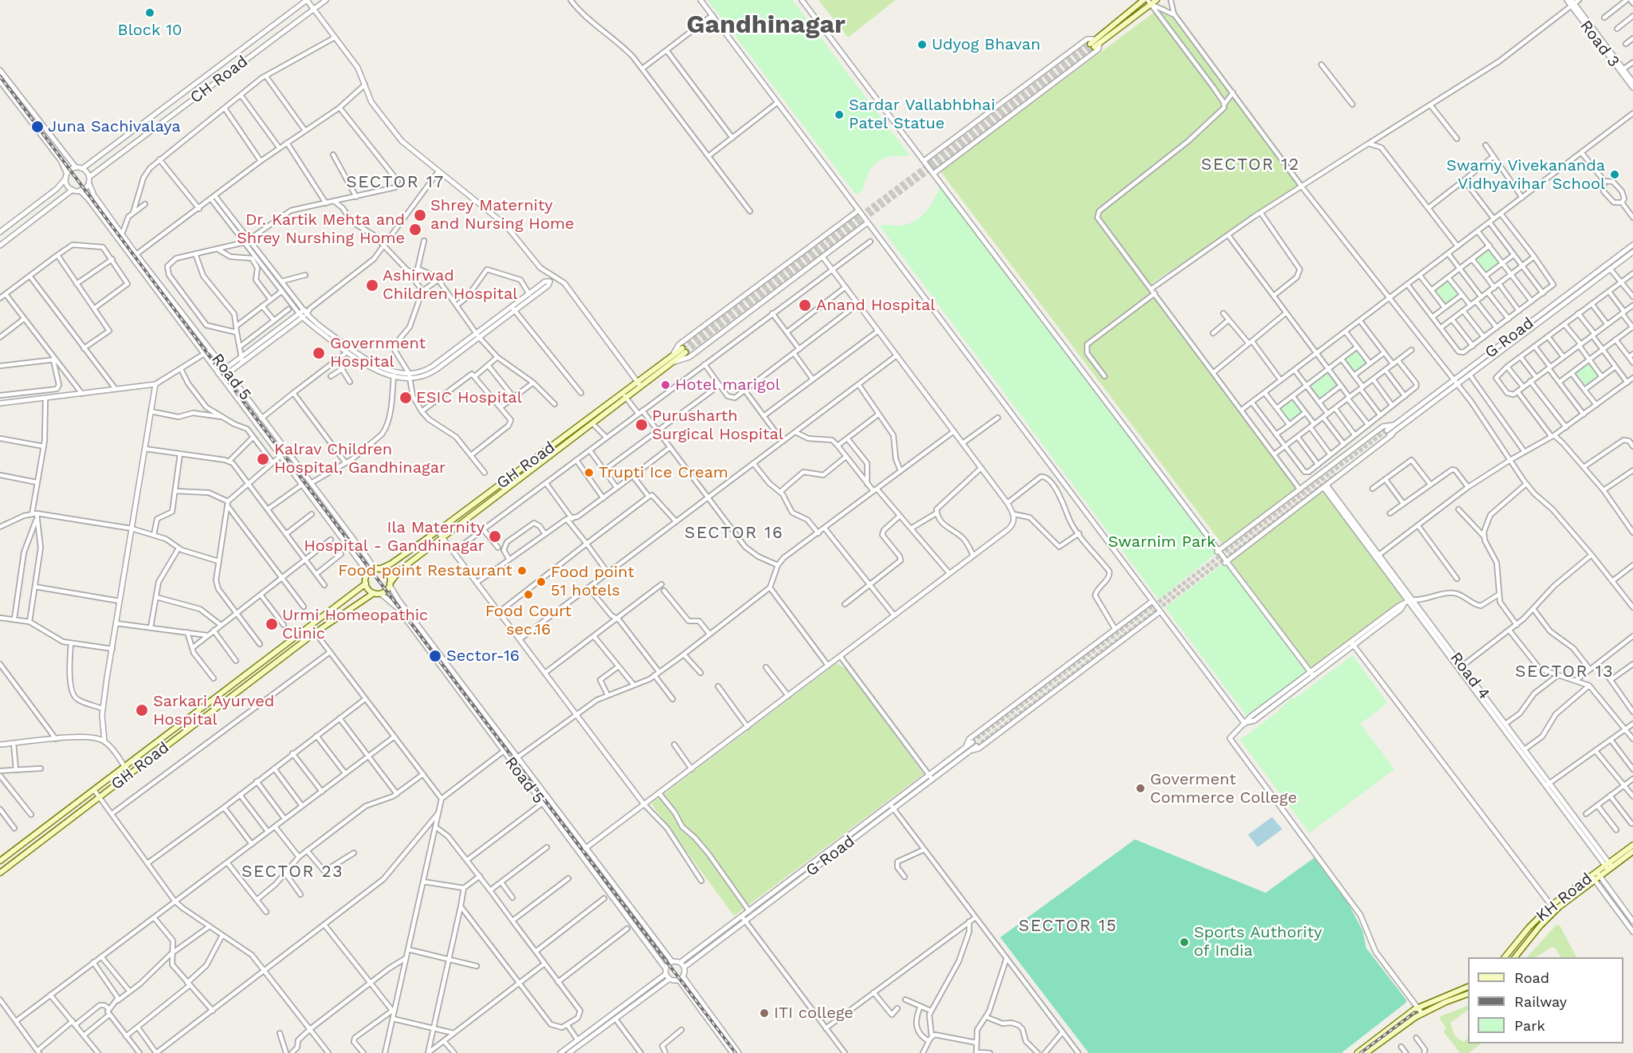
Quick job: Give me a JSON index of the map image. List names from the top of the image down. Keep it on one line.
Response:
{"streets":{"main road":["GH Road","KH Road"],"street":["Road 3","CH Road","G Road","Road 5","Road 4"]},"crossings":[["CH Road","Road 5"],["G Road","Road 5"],["Road 5","GH Road"],["Road 4","KH Road"]],"districts":["Gandhinagar","SECTOR 12","SECTOR 17","SECTOR 16","SECTOR 13","SECTOR 23","SECTOR 15"],"parks":["Swarnim Park"],"places":["Block 10","Udyog Bhavan","Sardar Vallabhbhai Patel Statue","Juna Sachivalaya","Swamy Vivekananda Vidhyavihar School","Shrey Maternity and Nursing Home","Dr. Kartik Mehta and Shrey Nurshing Home","Ashirwad Children Hospital","Anand Hospital","Government Hospital","Hotel marigol","ESIC Hospital","Purusharth Surgical Hospital","Kalrav Children Hospital, Gandhinagar","Trupti Ice Cream","Ila Maternity Hospital - Gandhinagar","Food point Restaurant","Food point 51 hotels","Food Court sec.16","Urmi Homeopathic Clinic","Sector-16","Sarkari Ayurved Hospital","Goverment Commerce College","Sports Authority of India","ITI college"],"legend":["Road","Railway","Park"]}
